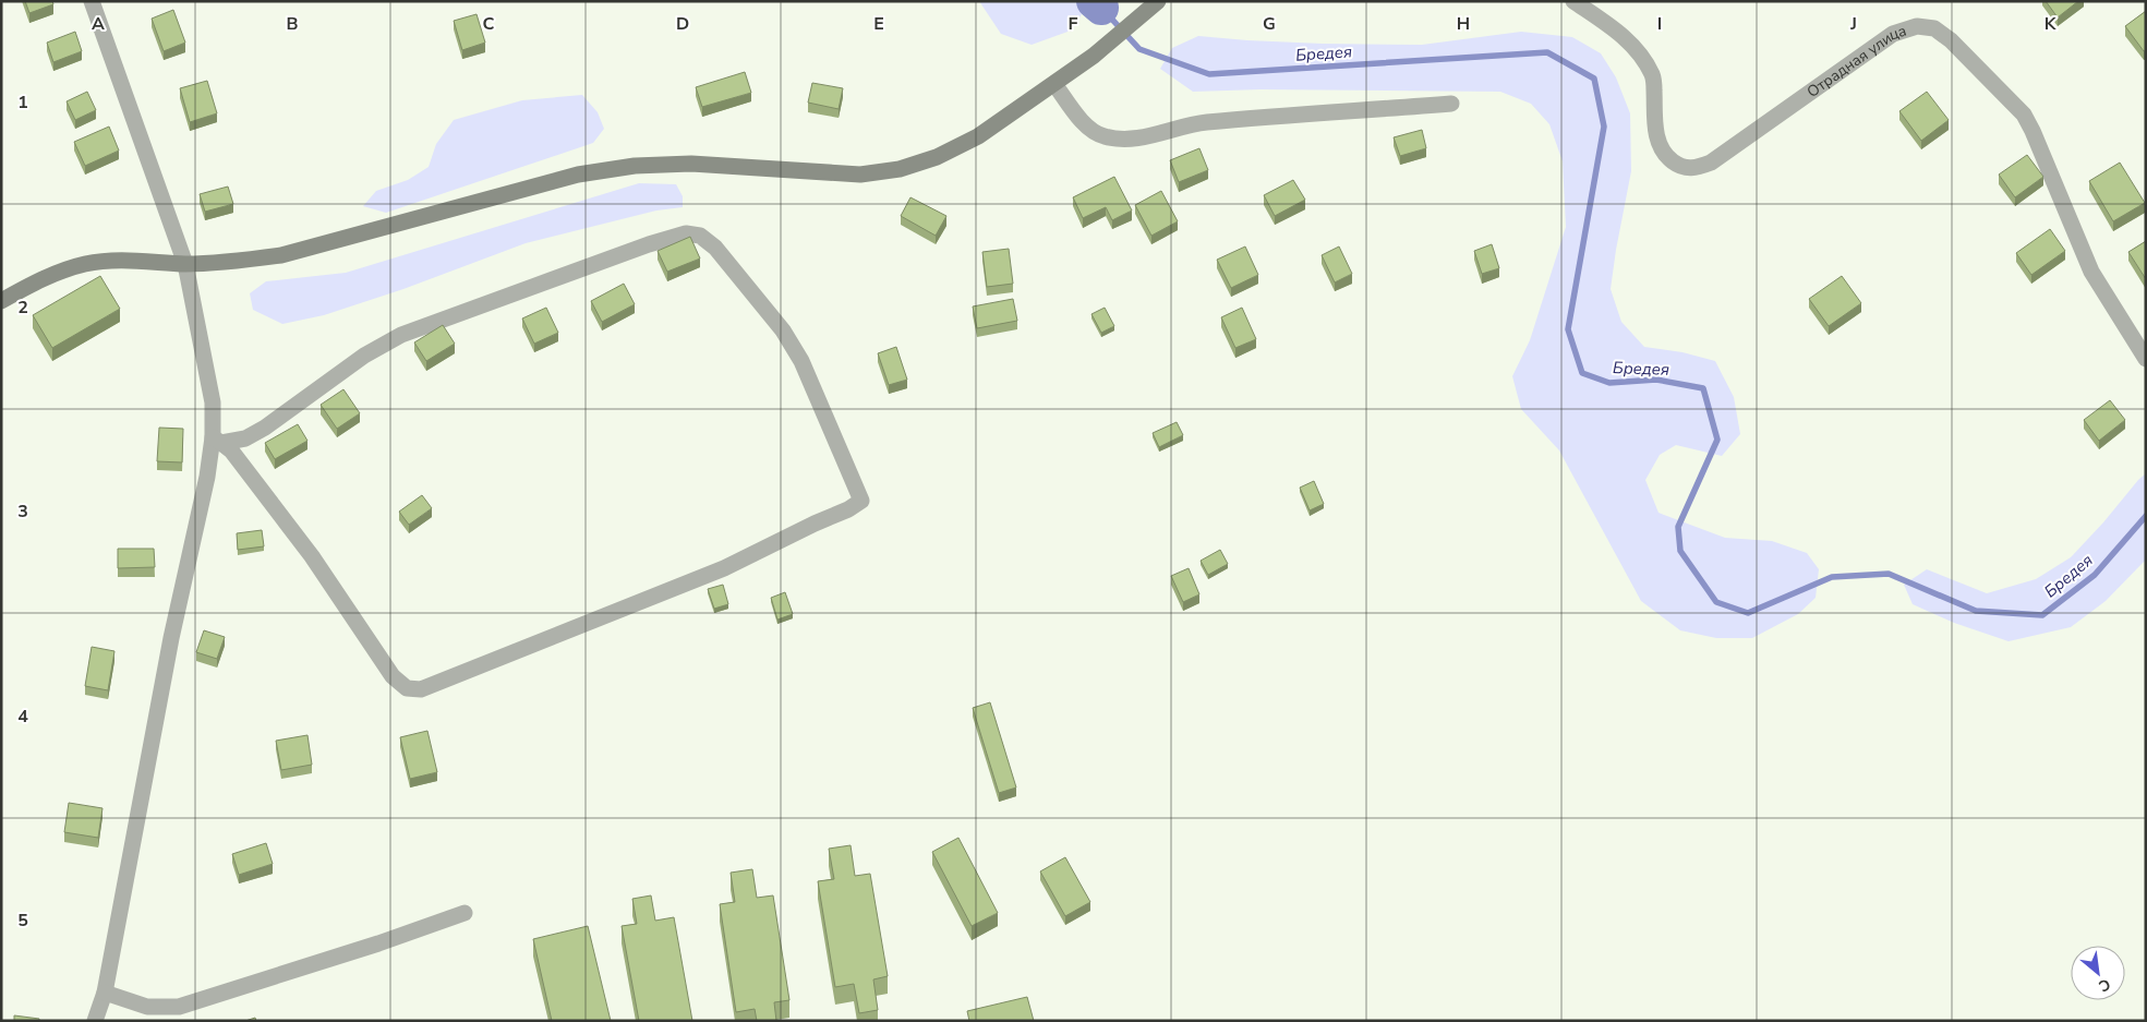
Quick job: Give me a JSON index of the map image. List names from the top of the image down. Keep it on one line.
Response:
{"streets":{"street":["Отрадная улица"]},"water":["Бредея"],"north":"bottom right","grid":{"columns":["A","B","C","D","E","F","G","H","I","J","K"],"rows":["1","2","3","4","5"]}}
